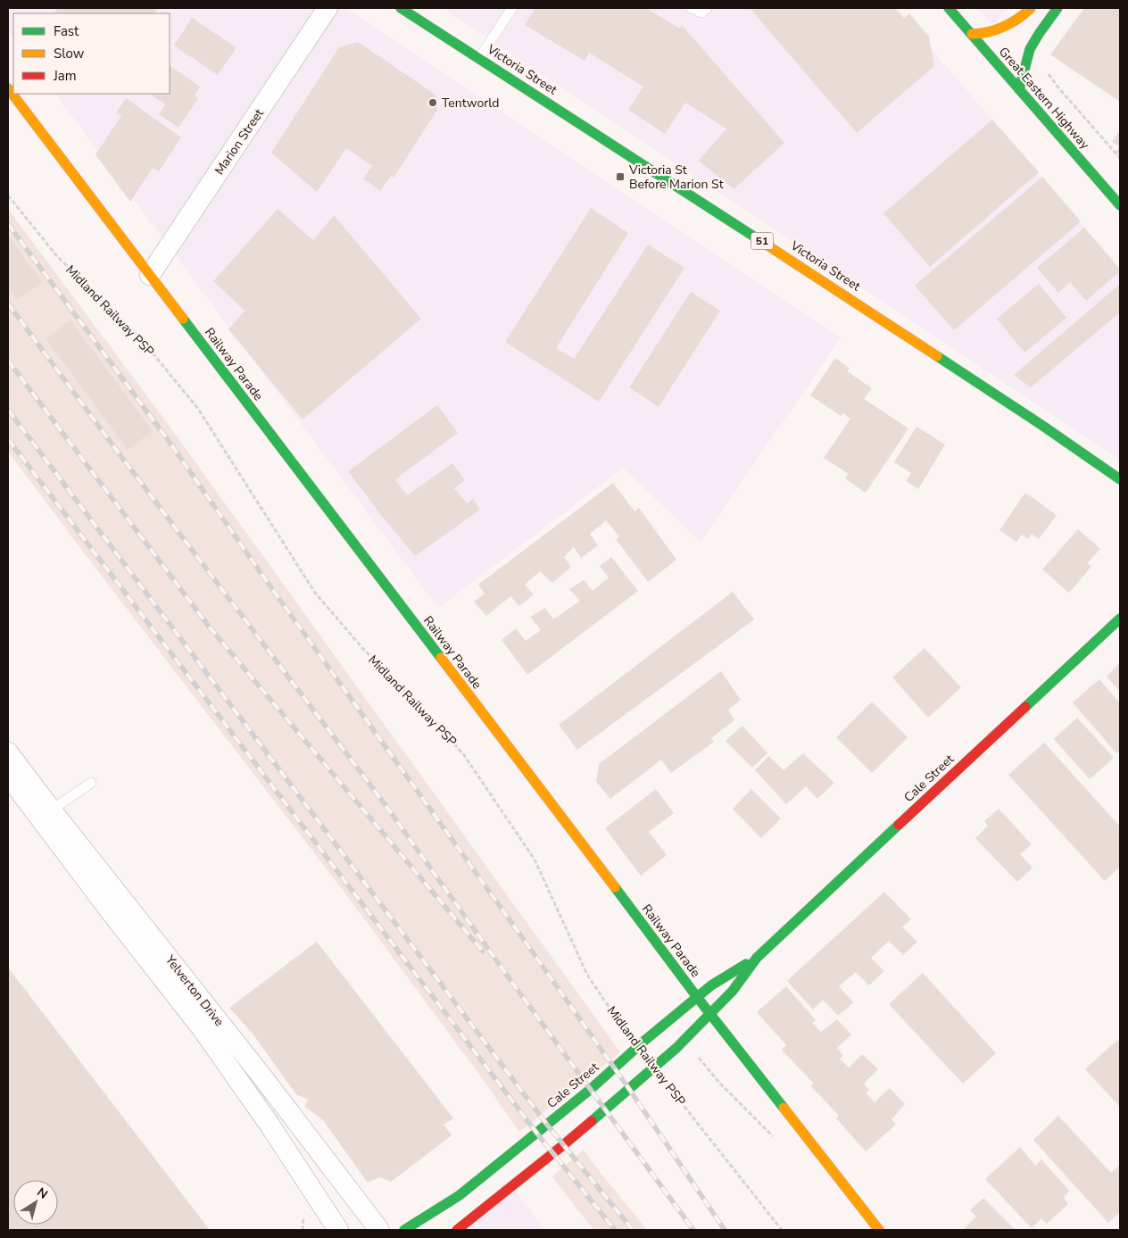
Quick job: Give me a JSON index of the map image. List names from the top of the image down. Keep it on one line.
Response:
{"streets":{"main road":["Victoria Street","Great Eastern Highway","51","Railway Parade","Cale Street"],"street":["Marion Street","Yelverton Drive"],"path":["Midland Railway PSP"]},"crossings":[["Marion Street","Railway Parade"],["Midland Railway PSP","Cale Street"],["Railway Parade","Cale Street"]],"places":{"other":["Tentworld"],"transit":["Victoria St Before Marion St"]},"legend":["Fast","Slow","Jam"],"north":"top right"}
